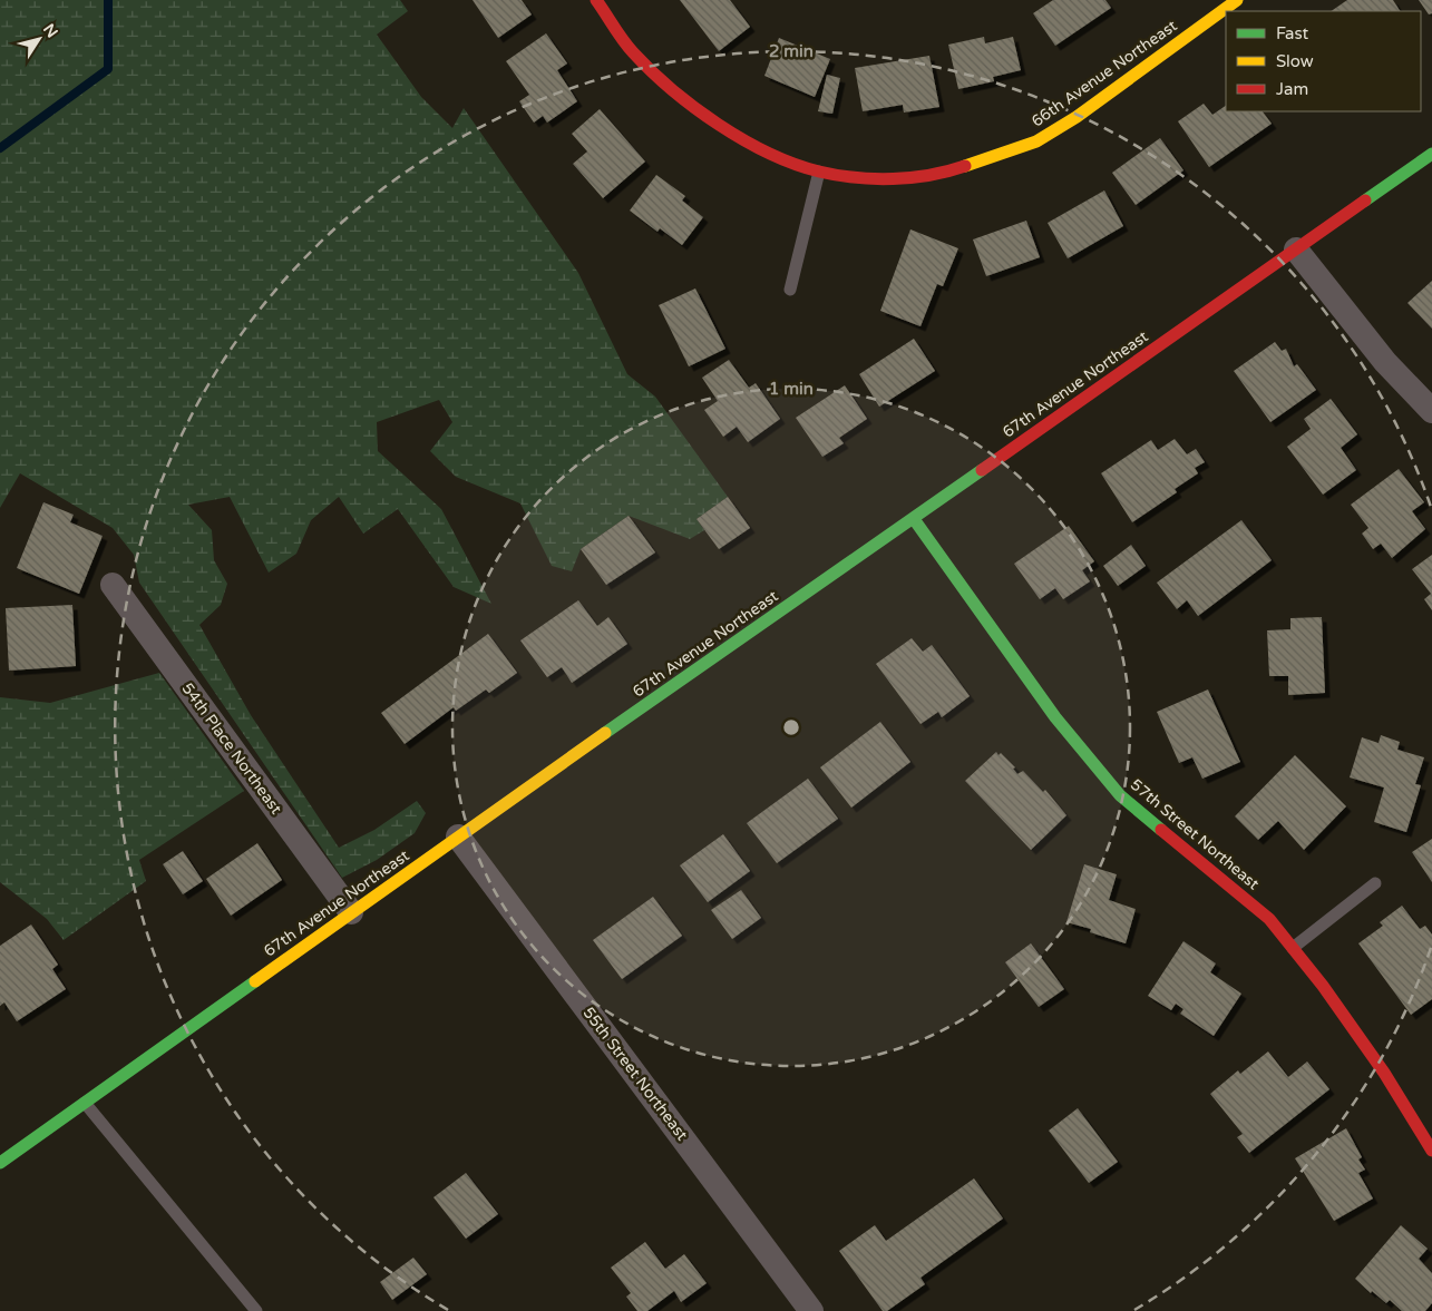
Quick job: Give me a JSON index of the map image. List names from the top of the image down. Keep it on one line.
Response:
{"streets":{"street":["66th Avenue Northeast","67th Avenue Northeast","54th Place Northeast","57th Street Northeast","55th Street Northeast"]},"crossings":[["67th Avenue Northeast","54th Place Northeast"],["67th Avenue Northeast","57th Street Northeast"],["67th Avenue Northeast","55th Street Northeast"]],"legend":["Fast","Slow","Jam"],"north":"top right","rings":["2 min","1 min"]}
